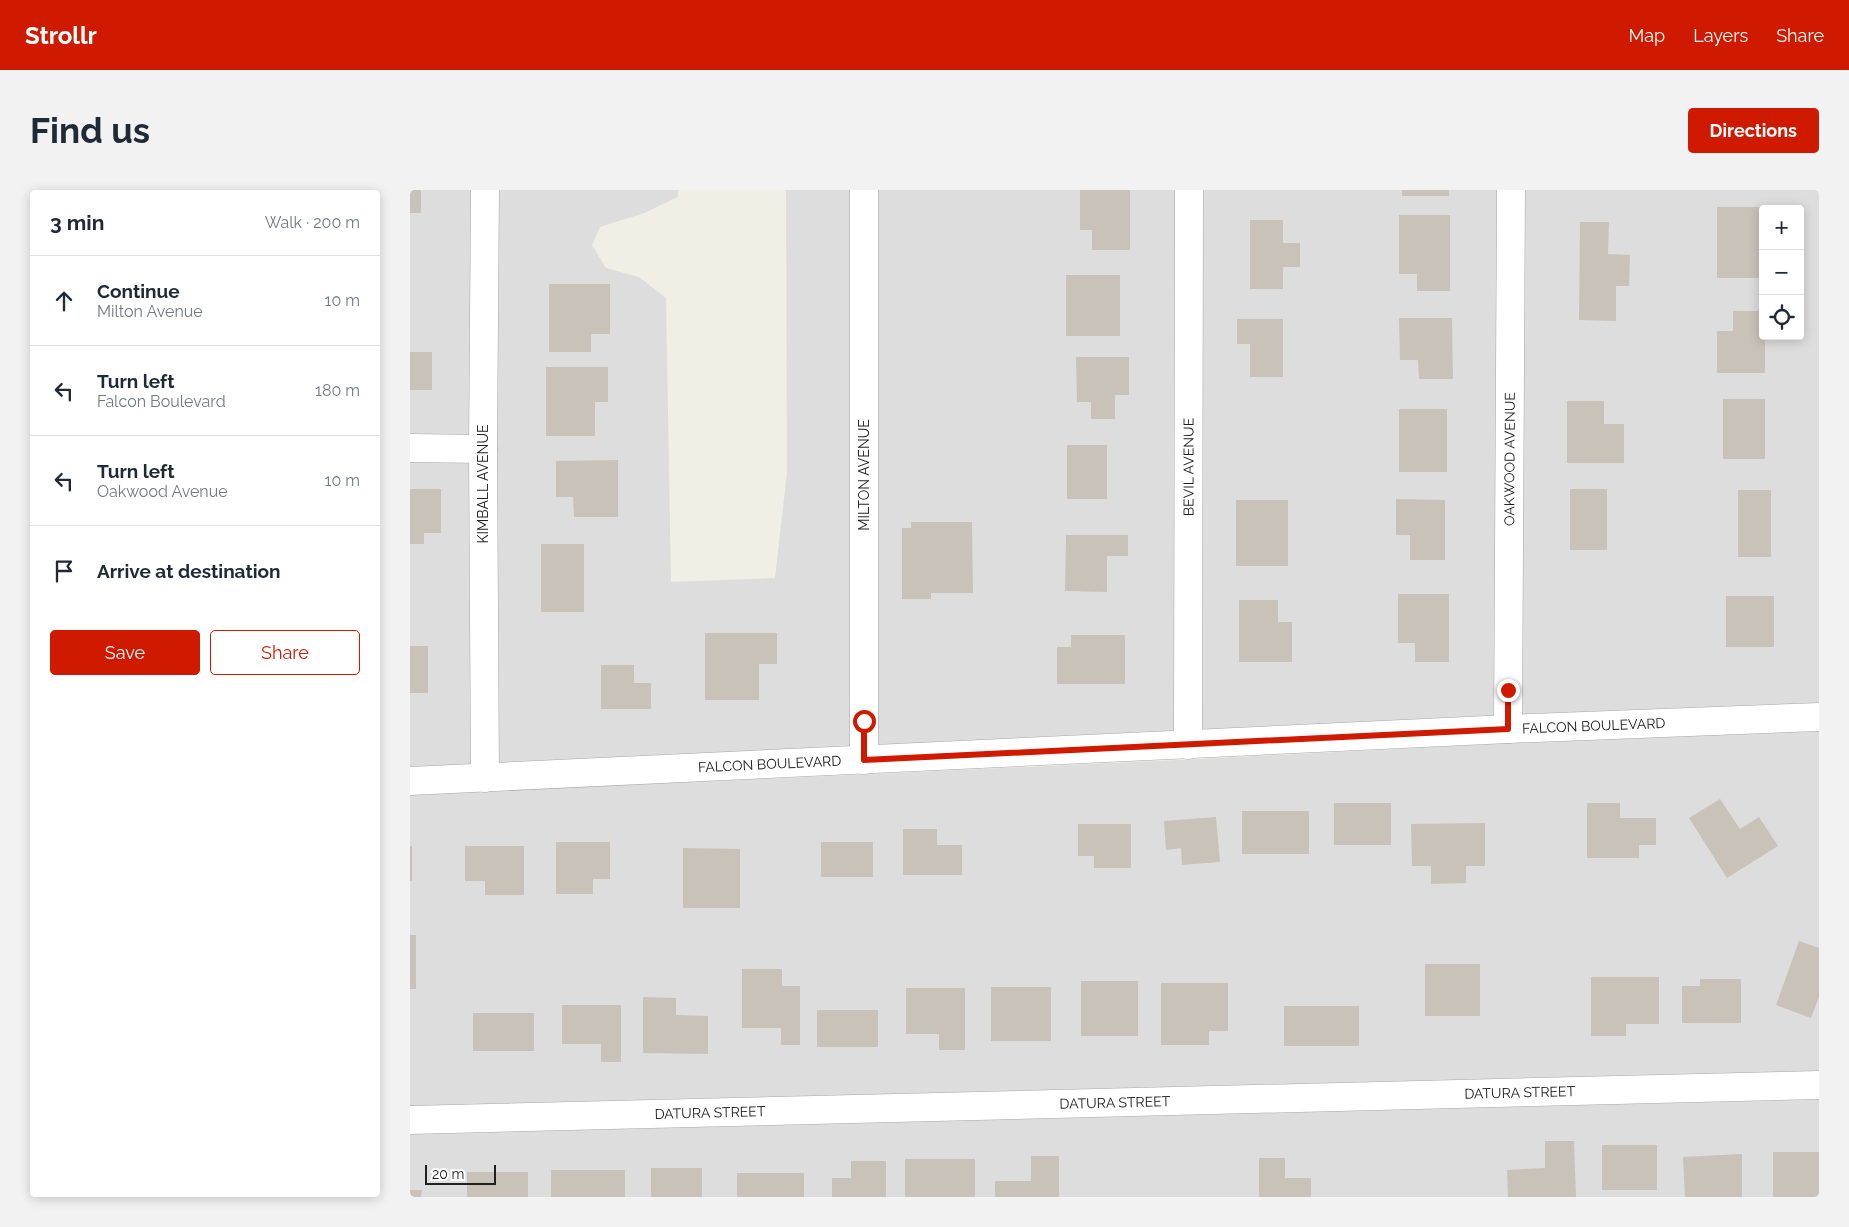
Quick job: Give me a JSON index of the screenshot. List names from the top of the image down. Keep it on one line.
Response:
{"streets":{"street":["OAKWOOD AVENUE","BEVIL AVENUE","MILTON AVENUE","KIMBALL AVENUE","FALCON BOULEVARD","DATURA STREET"]},"crossings":[["OAKWOOD AVENUE","FALCON BOULEVARD"],["BEVIL AVENUE","FALCON BOULEVARD"],["MILTON AVENUE","FALCON BOULEVARD"],["KIMBALL AVENUE","FALCON BOULEVARD"]],"scale_bar":"20 m","page":{"header":"Strollr","nav":["Map","Layers","Share"],"buttons":["Directions",["Save","Share"]],"title":"Find us","heading":["3 min","Walk · 200 m"],"map_buttons":["+","−"],"list":[["Continue","Milton Avenue","10 m"],["Turn left","Falcon Boulevard","180 m"],["Turn left","Oakwood Avenue","10 m"],"Arrive at destination"],"scale":"20 m"}}
